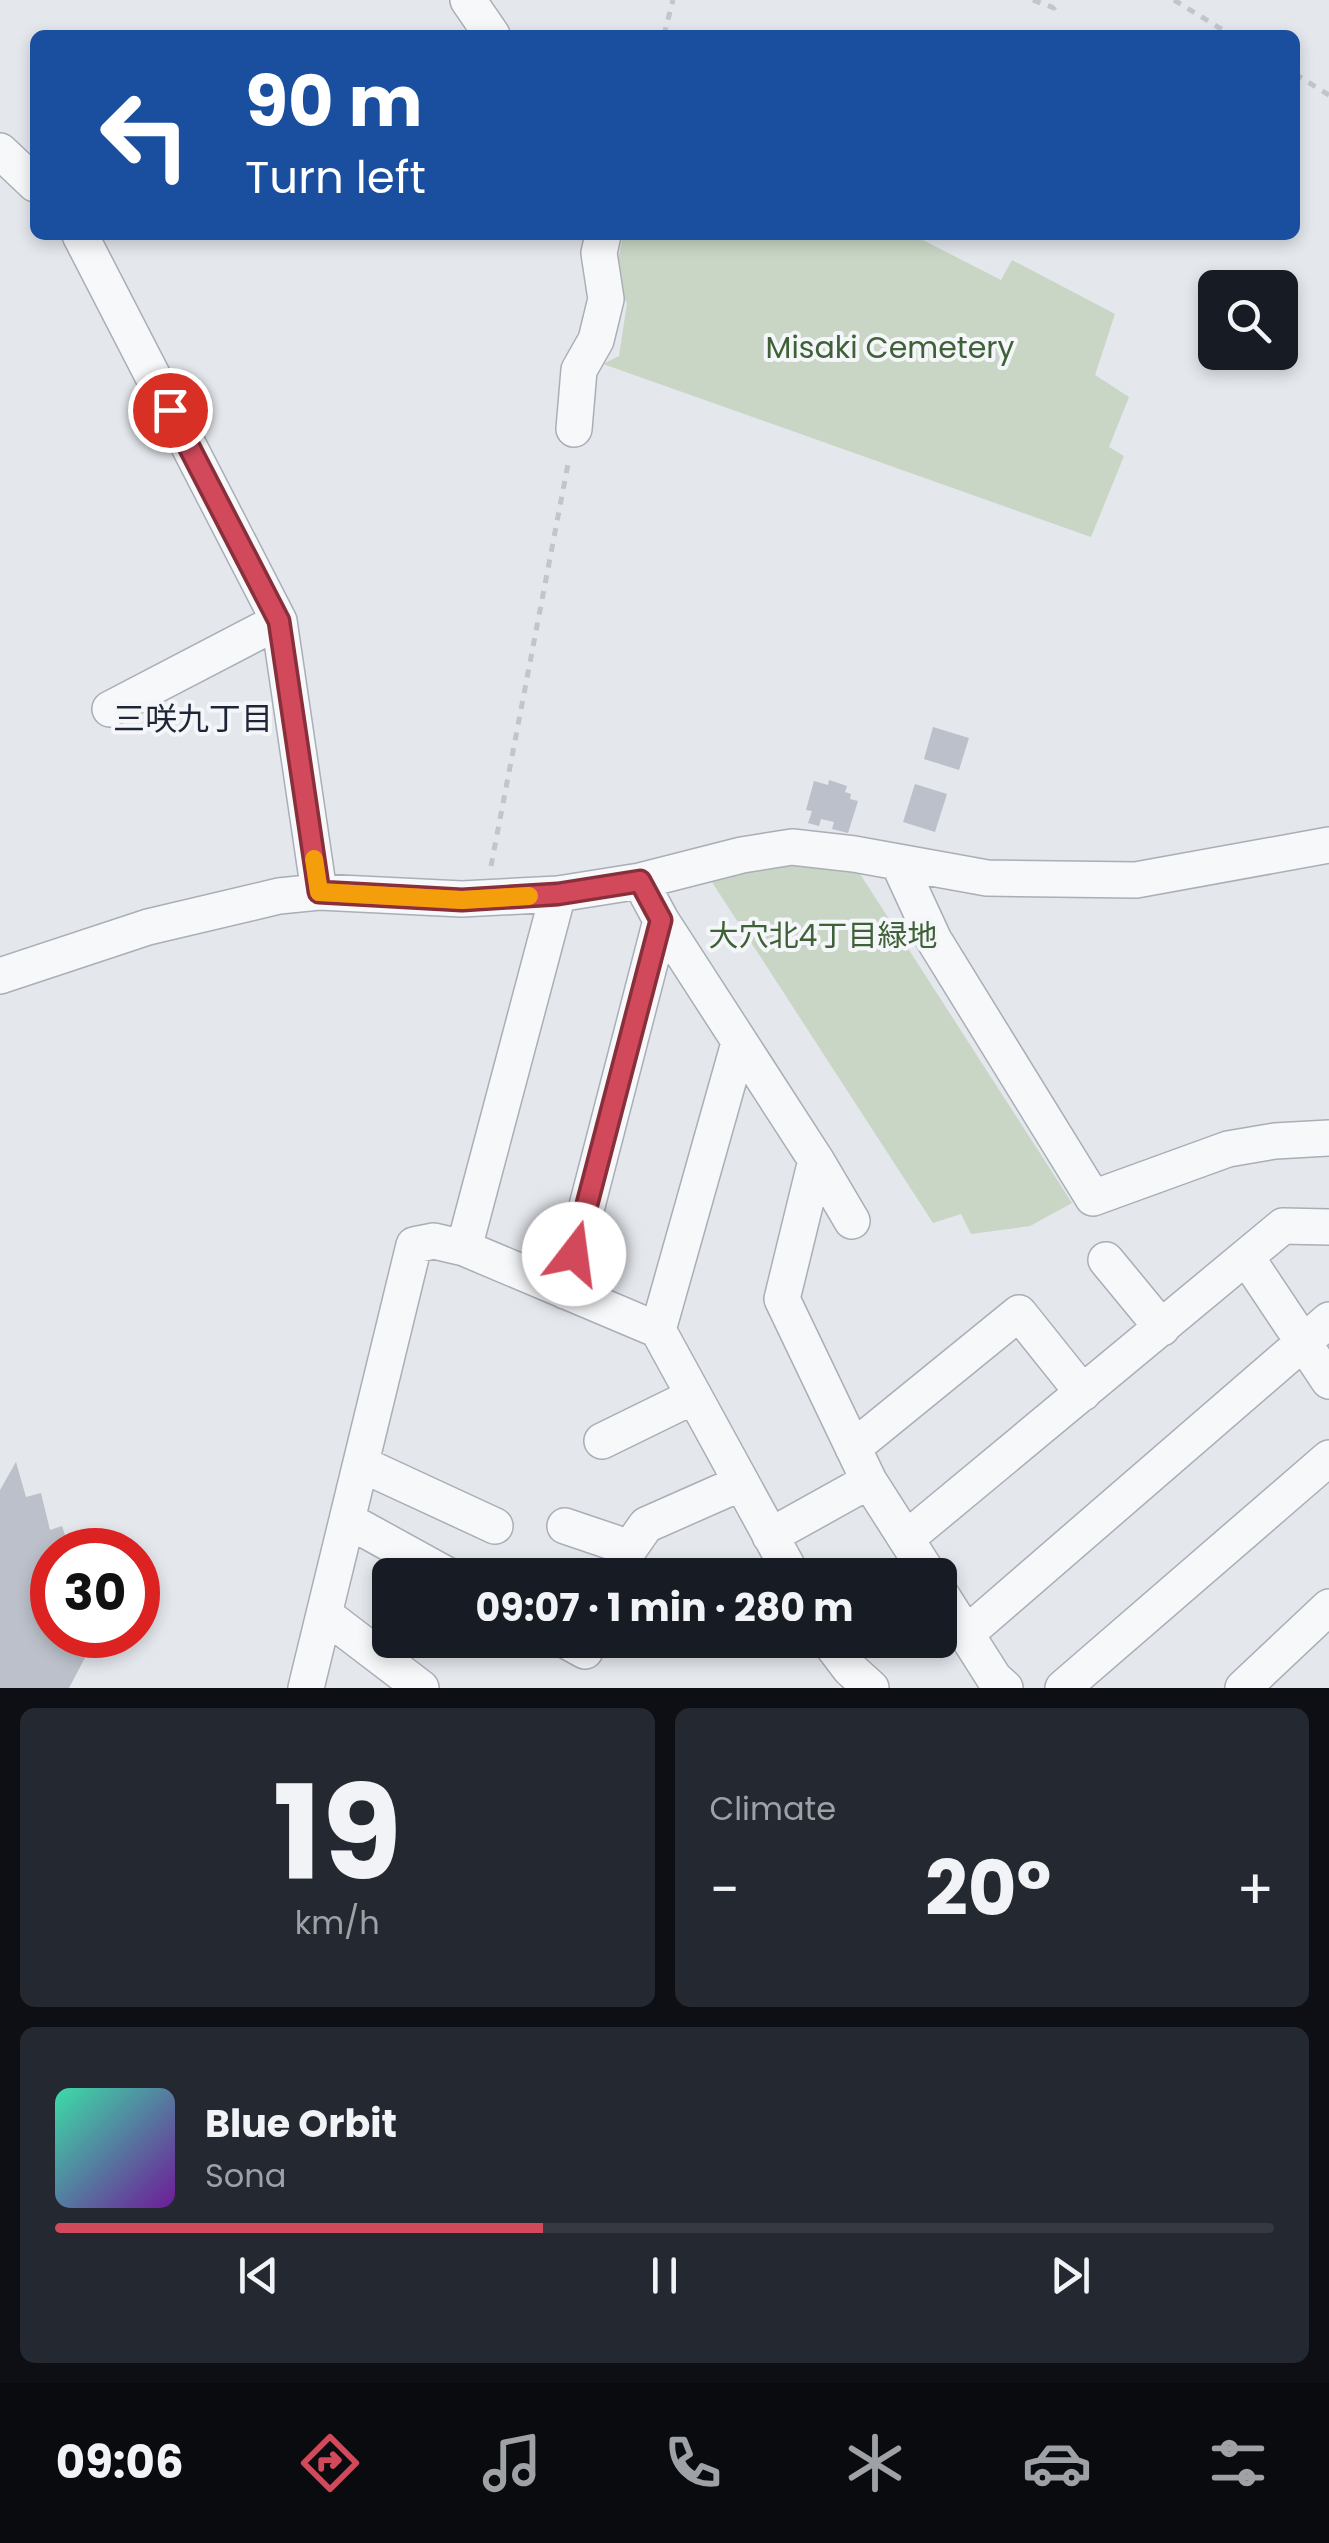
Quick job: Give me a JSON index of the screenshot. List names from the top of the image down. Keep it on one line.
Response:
{"districts":["三咲九丁目"],"parks":["Misaki Cemetery","大穴北4丁目緑地"],"page":{"turn":["90 m","Turn left"],"limit":"30","trip":"09:07 · 1 min · 280 m","tile":[["19","km/h"],"Climate"],"heat":["−","20°","+"],"song":["Blue Orbit","Sona"],"tabs":"09:06"}}
